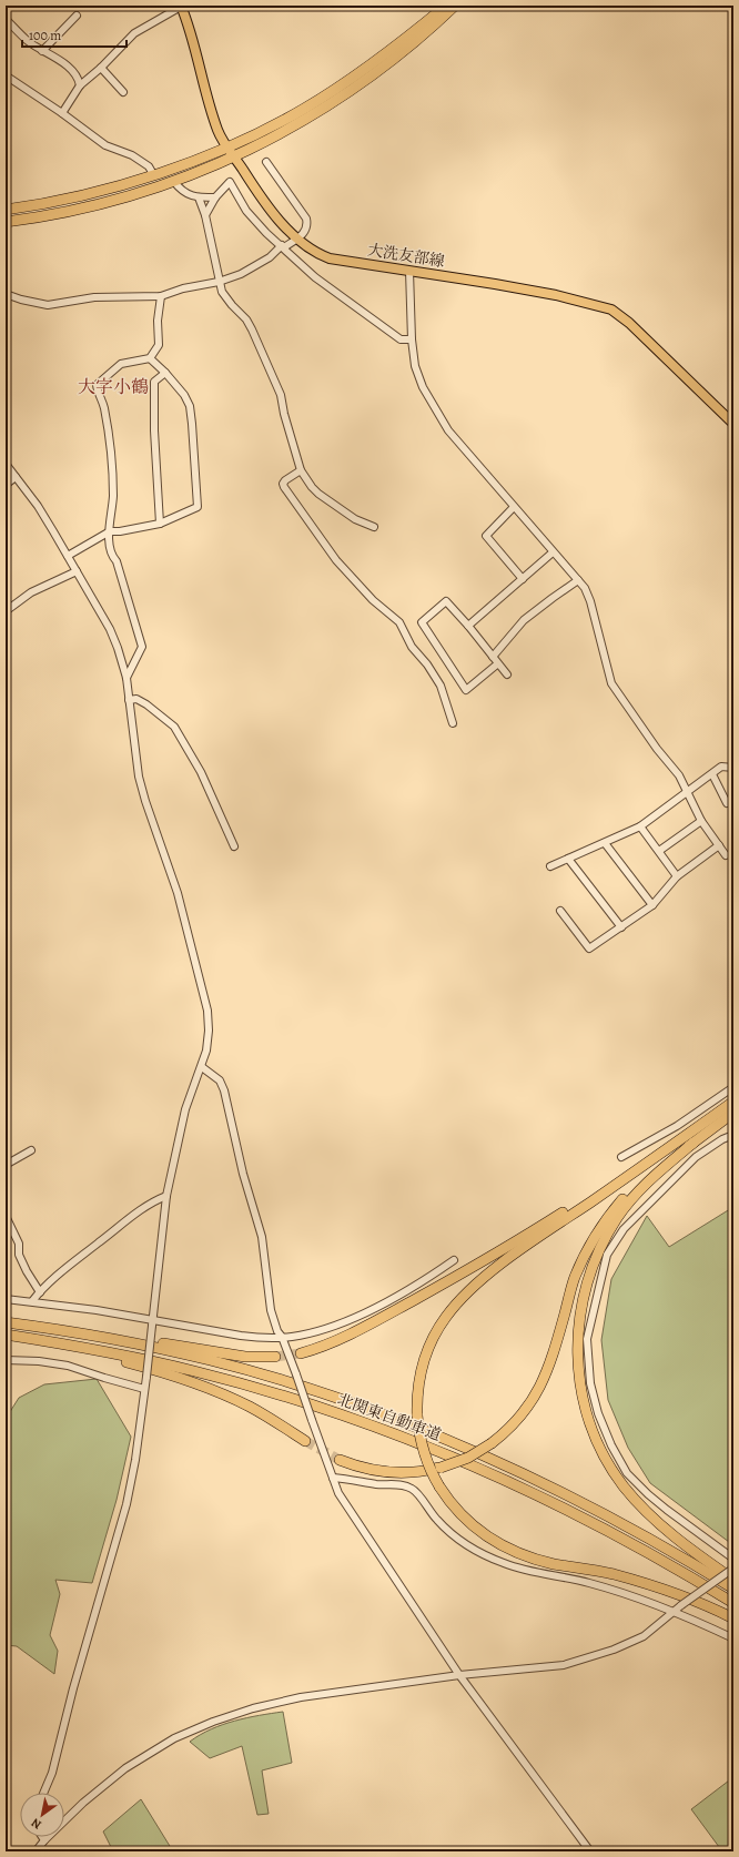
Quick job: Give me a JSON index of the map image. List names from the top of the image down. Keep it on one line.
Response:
{"streets":{"highway":["北関東自動車道"],"main road":["大洗友部線"]},"districts":["大字小鶴"],"scale_bar":"100 m","north":"bottom left"}
